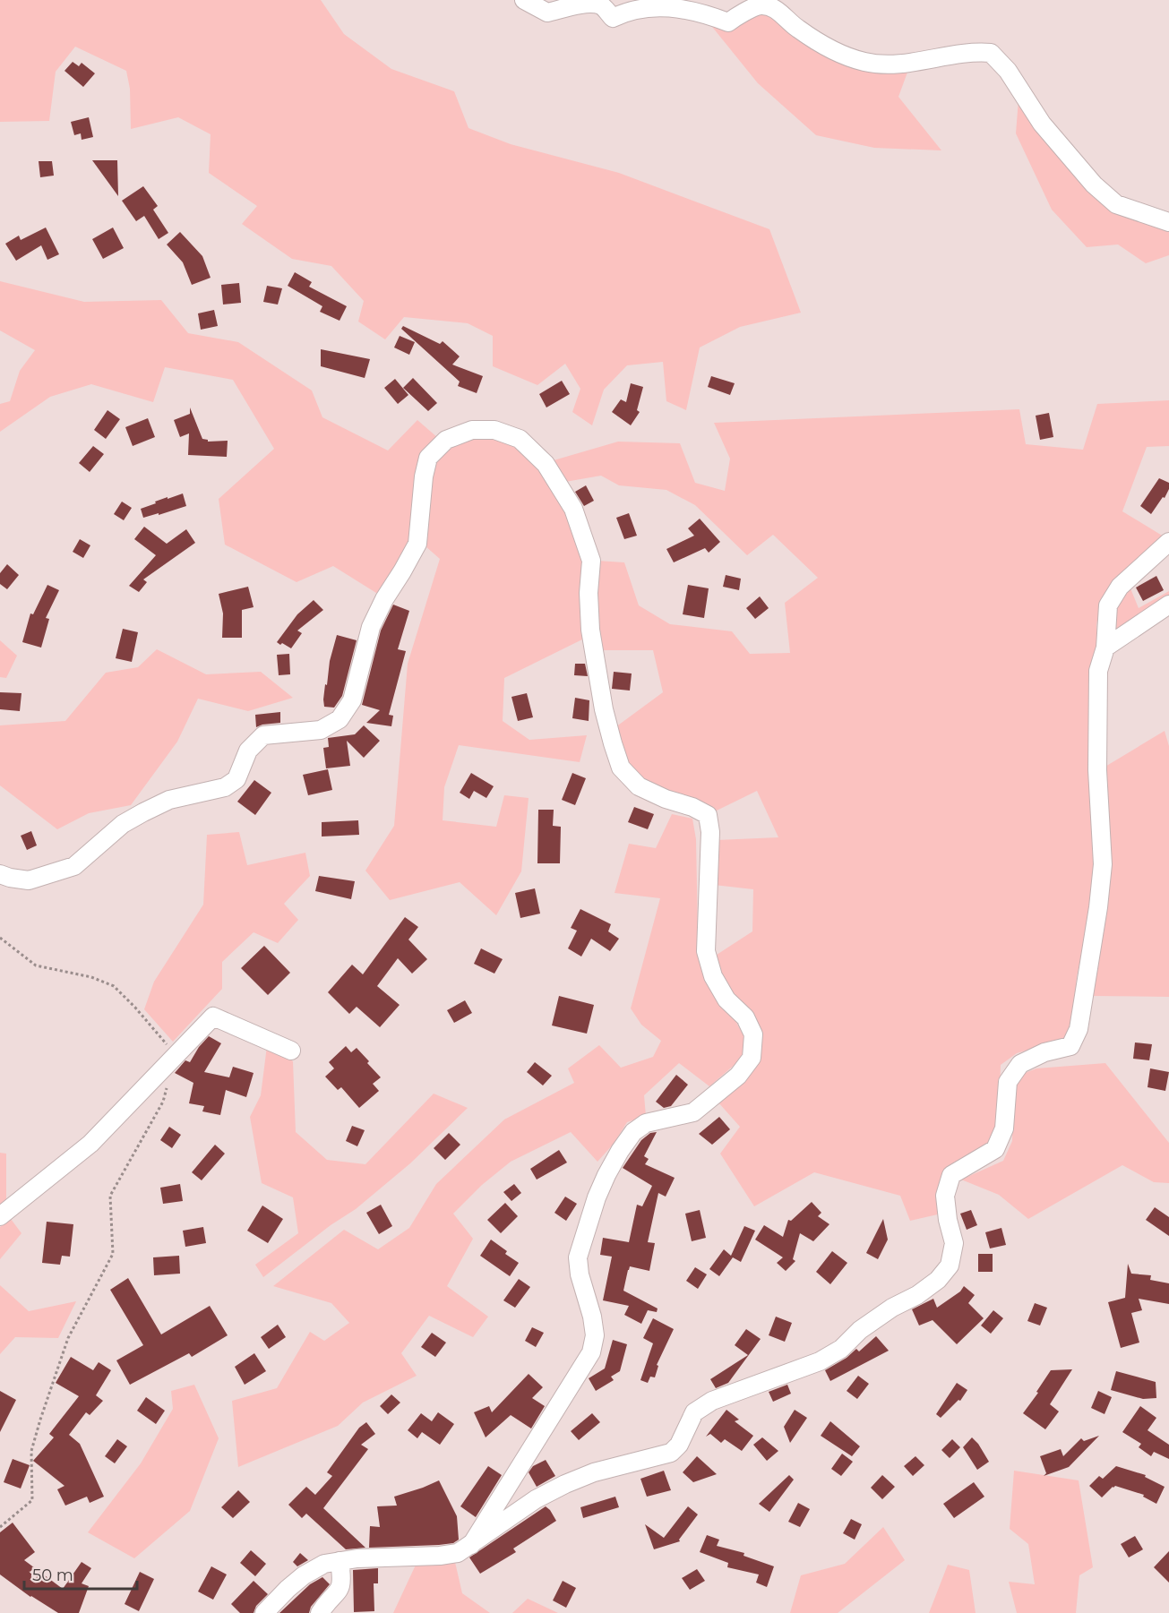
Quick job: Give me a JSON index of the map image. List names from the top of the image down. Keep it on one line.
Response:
{"scale_bar":"50 m"}
